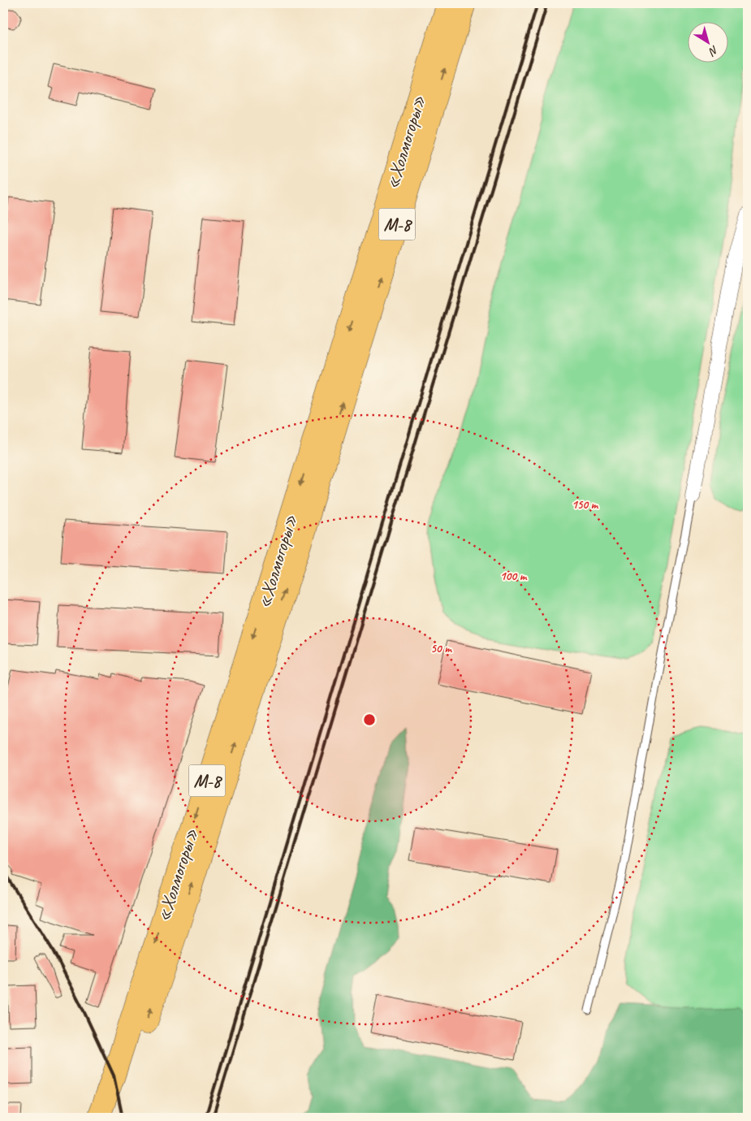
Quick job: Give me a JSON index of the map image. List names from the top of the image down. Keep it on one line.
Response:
{"streets":{"highway":["«Холмогоры»","М-8"]},"north":"bottom right","rings":["150 m","100 m","50 m"]}
